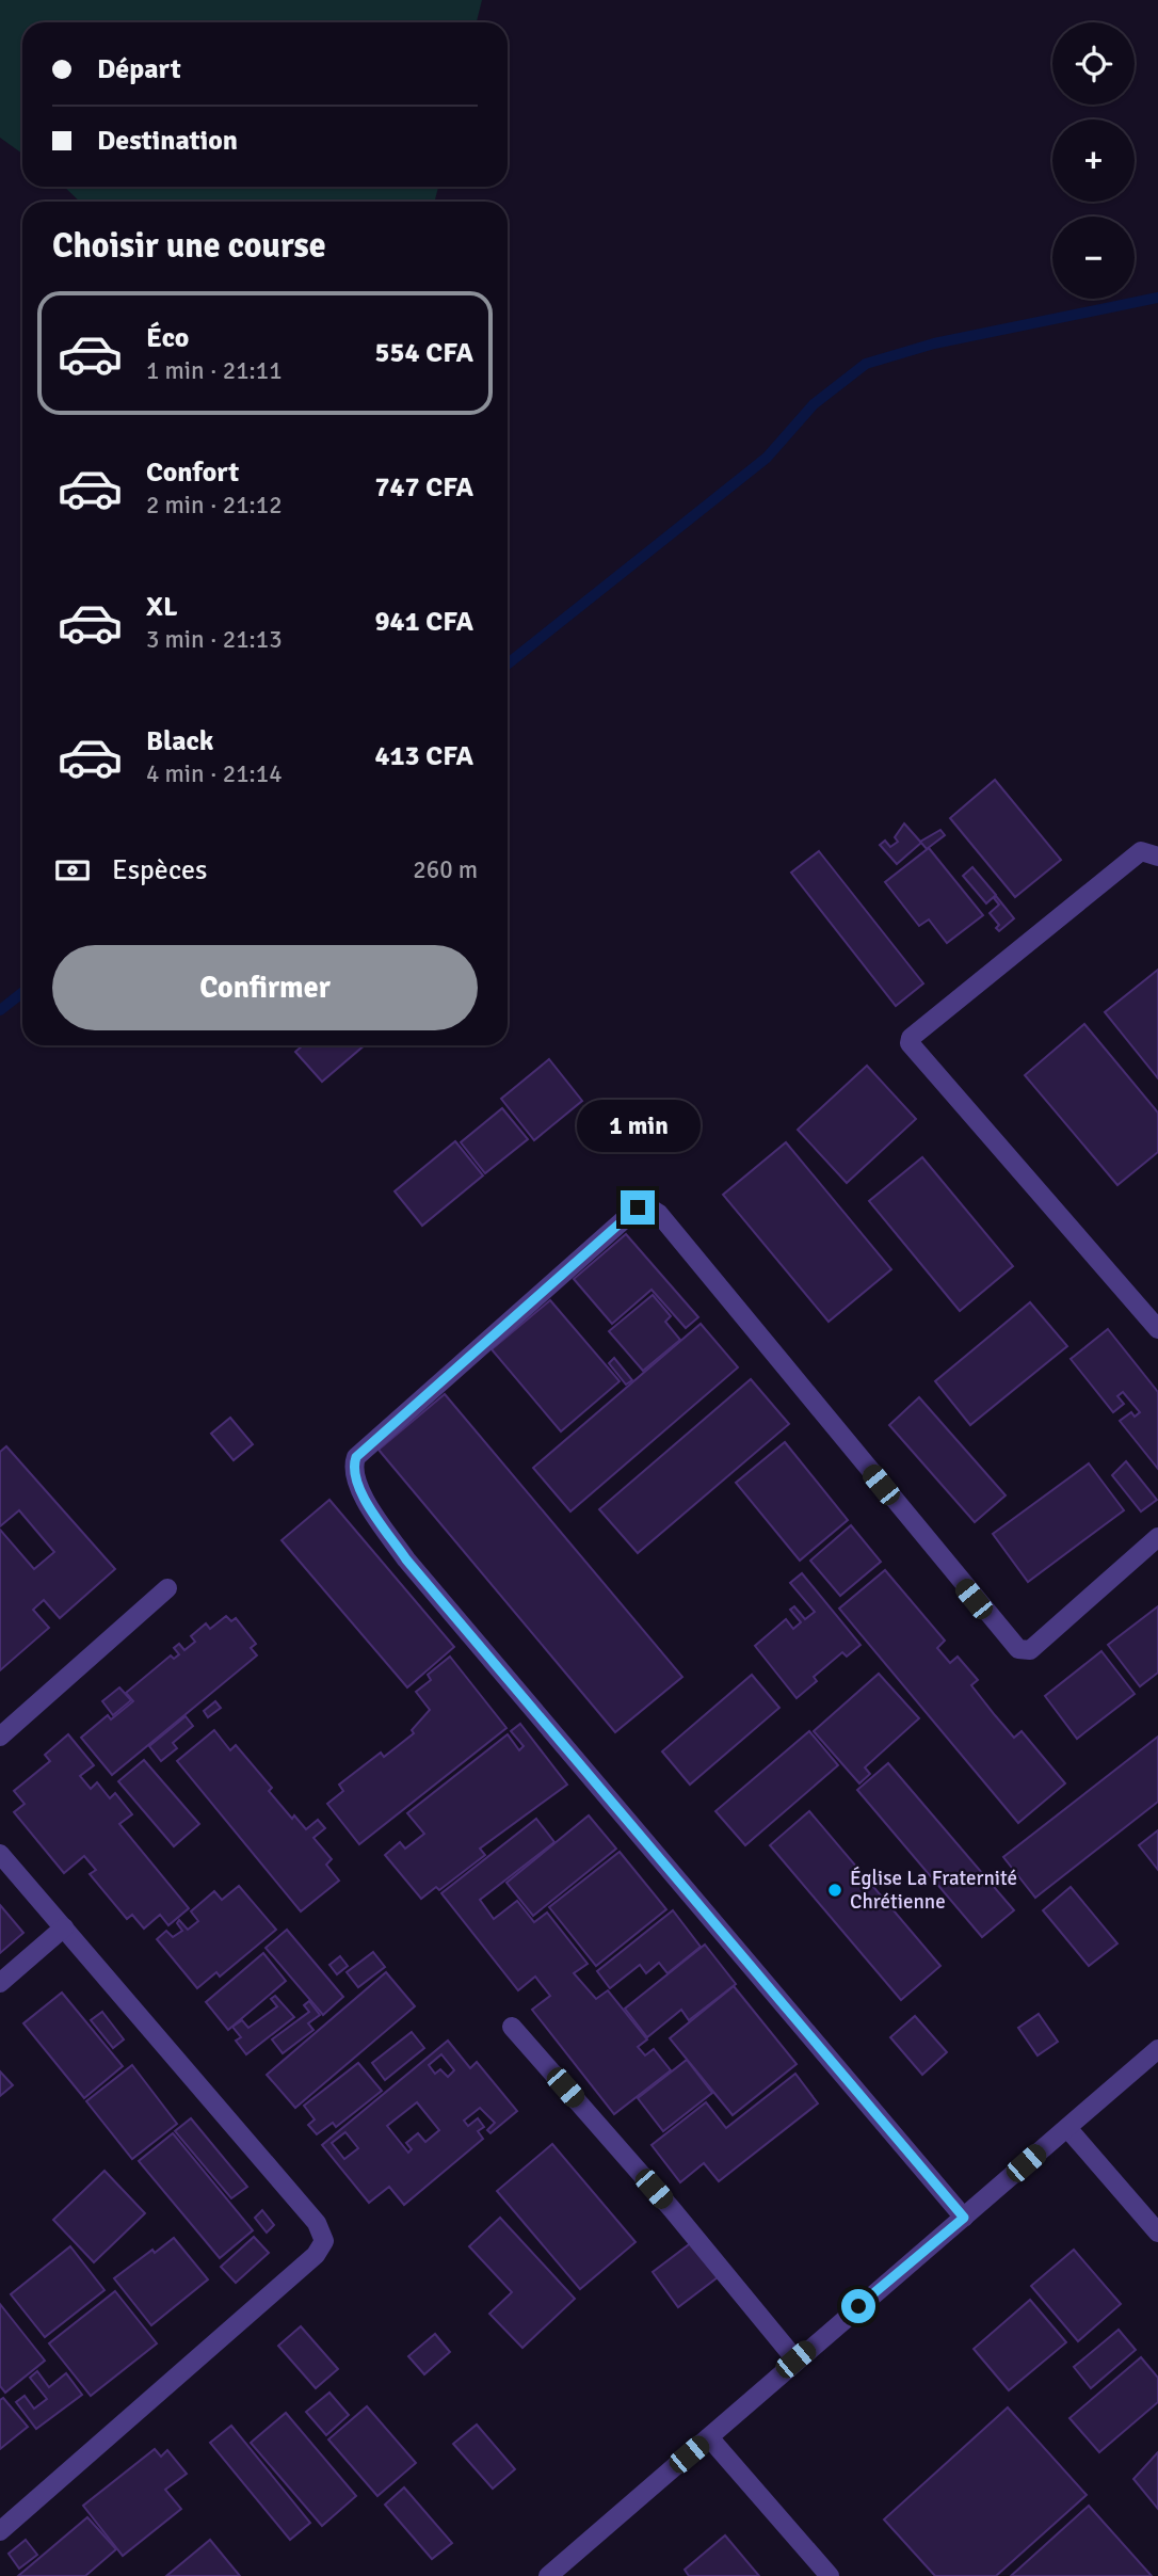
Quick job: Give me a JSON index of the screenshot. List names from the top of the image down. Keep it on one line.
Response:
{"places":["Église La Fraternité Chrétienne"],"page":{"map_buttons":["+","−"],"banner":["Départ","Destination"],"heading":"Choisir une course","list":[{"name":"Éco","note":"1 min · 21:11","value":"554 CFA"},{"name":"Confort","note":"2 min · 21:12","value":"747 CFA"},{"name":"XL","note":"3 min · 21:13","value":"941 CFA"},{"name":"Black","note":"4 min · 21:14","value":"413 CFA"}],"pay":["Espèces","260 m"],"buttons":"Confirmer","bubble":"1 min"}}
